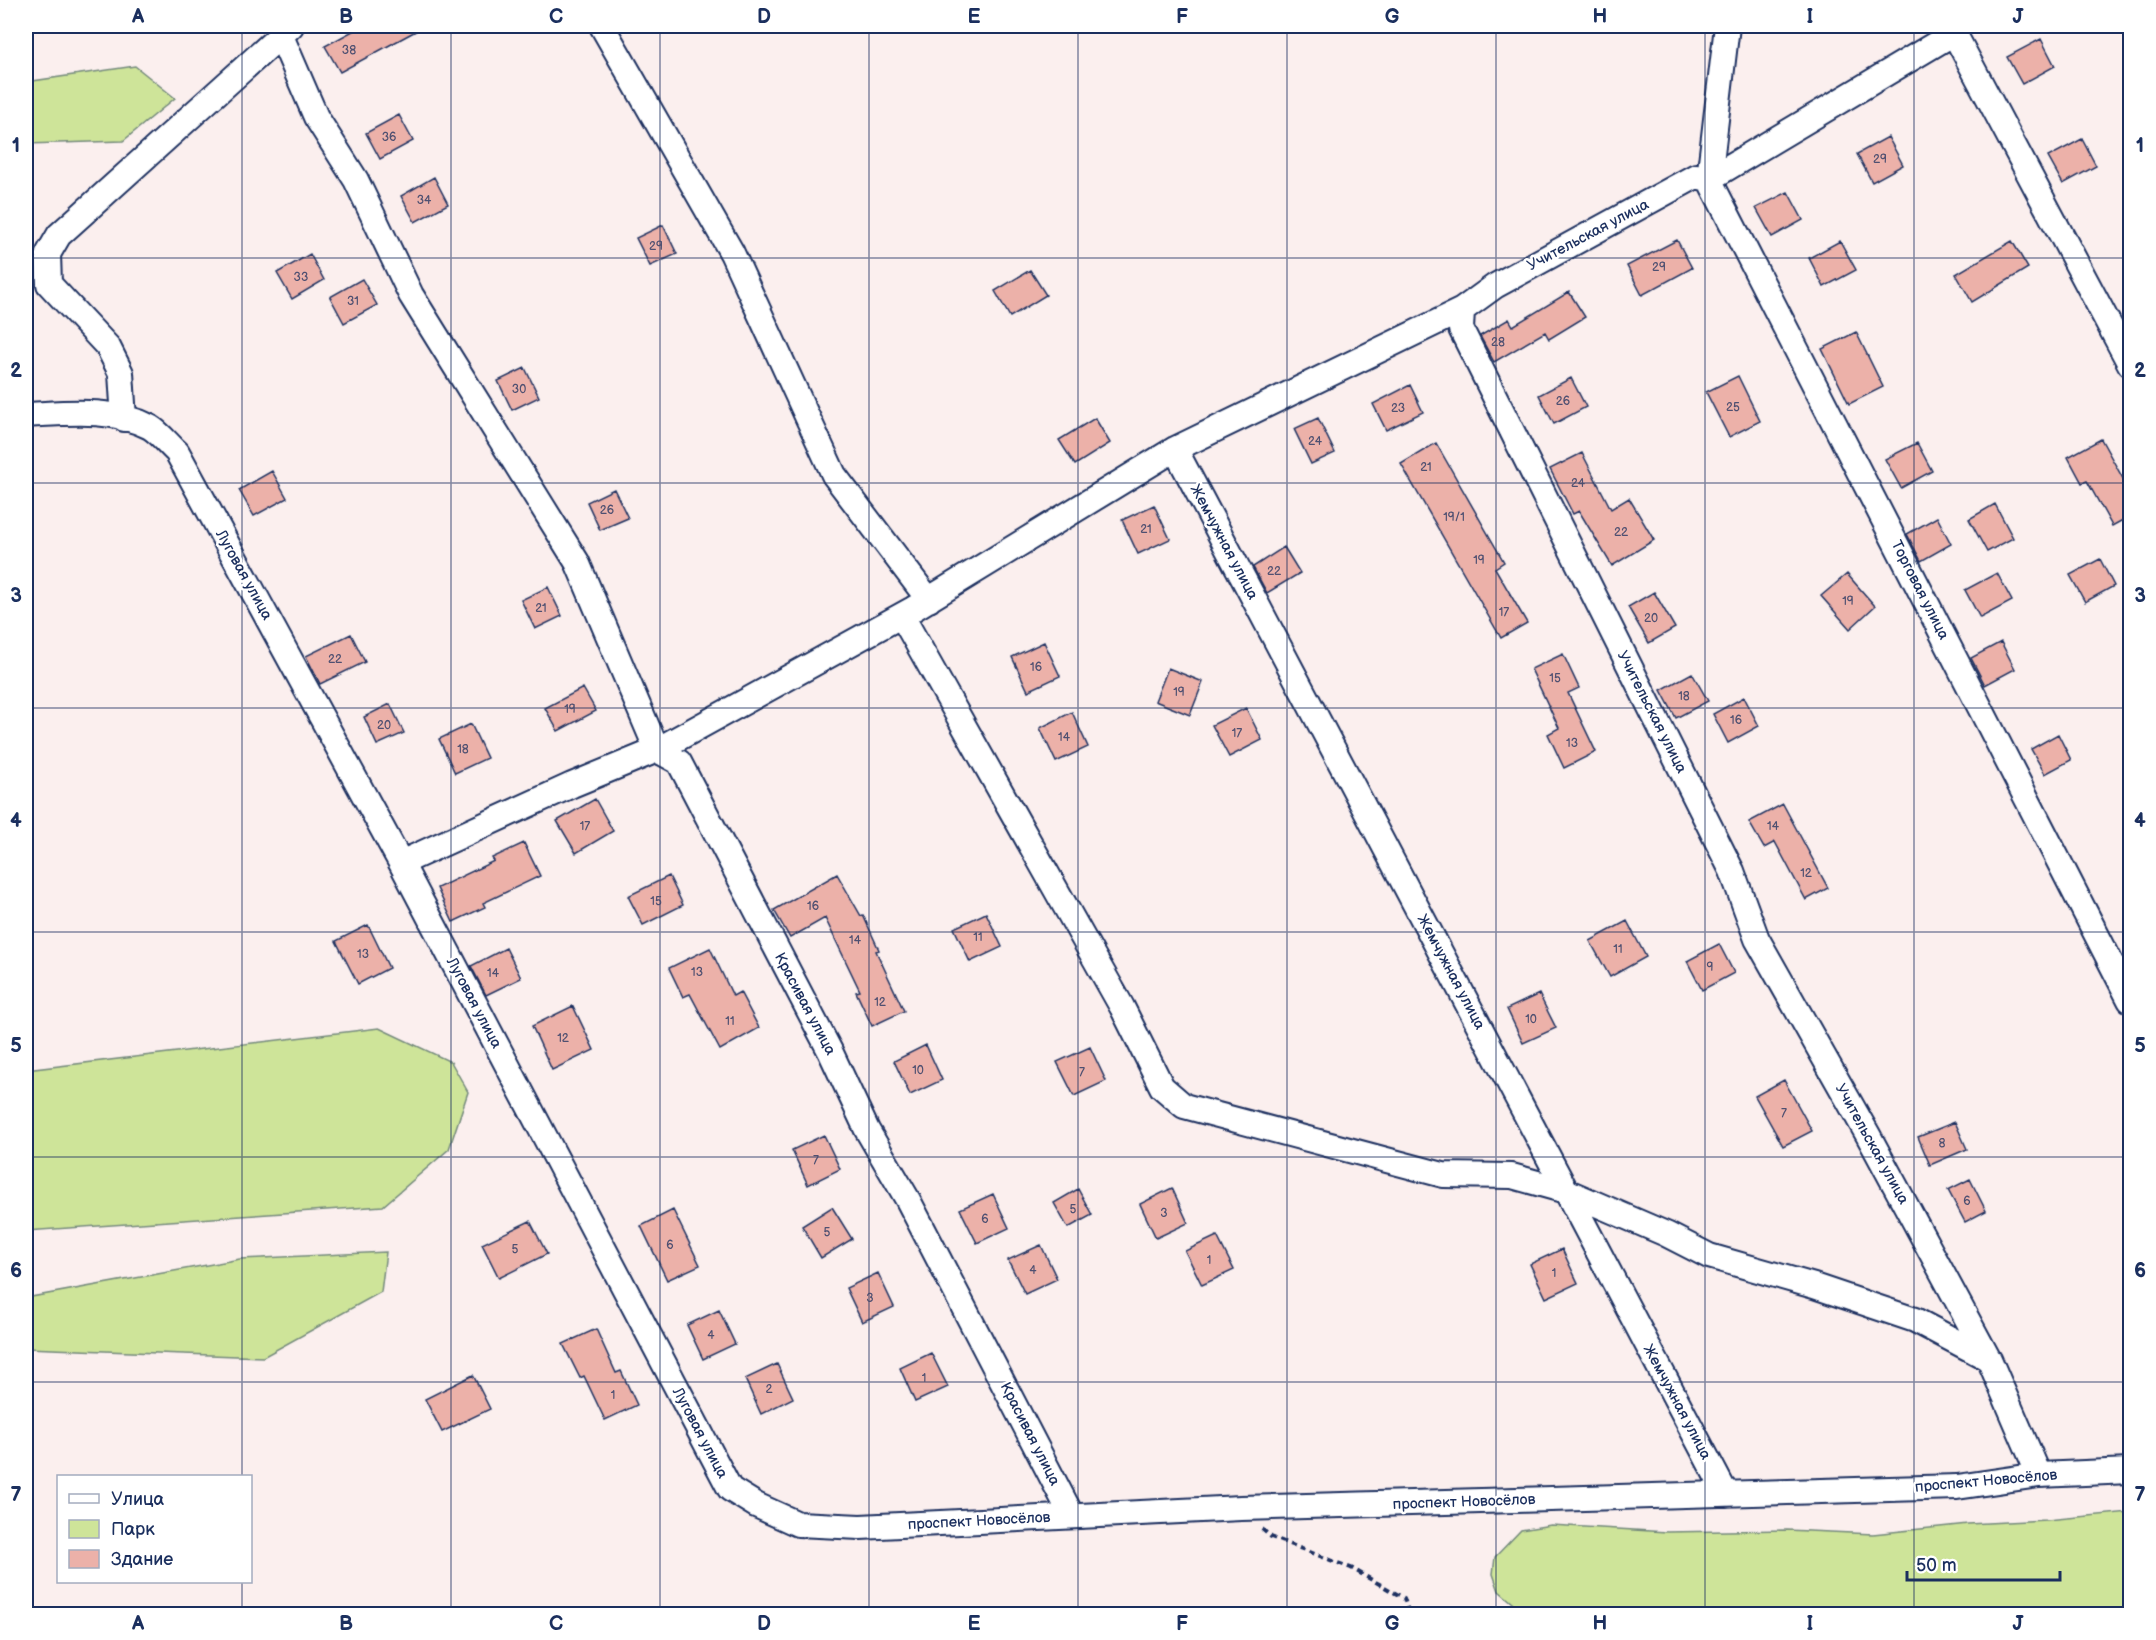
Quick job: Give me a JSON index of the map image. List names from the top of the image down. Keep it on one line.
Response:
{"streets":{"street":["Учительская улица","Жемчужная улица","Луговая улица","Торговая улица","Красивая улица","проспект Новосёлов"]},"crossings":[["Учительская улица","Торговая улица"],["Учительская улица","проспект Новосёлов"],["Жемчужная улица","проспект Новосёлов"],["Луговая улица","проспект Новосёлов"],["Красивая улица","проспект Новосёлов"]],"house_numbers":["38","36","29","34","29","29","33","31","28","30","26","25","23","24","21","24","26","19/1","21","22","19","22","19","21","17","20","22","16","15","19","18","19","16","20","17","14","13","18","17","14","12","15","16","11","14","11","13","9","13","14","12","10","11","12","10","7","7","8","7","6","5","3","6","5","6","5","1","4","1","3","4","1","2","1"],"legend":["Улица","Парк","Здание"],"scale_bar":"50 m","grid":{"columns":["A","B","C","D","E","F","G","H","I","J"],"rows":["1","2","3","4","5","6","7"]}}
